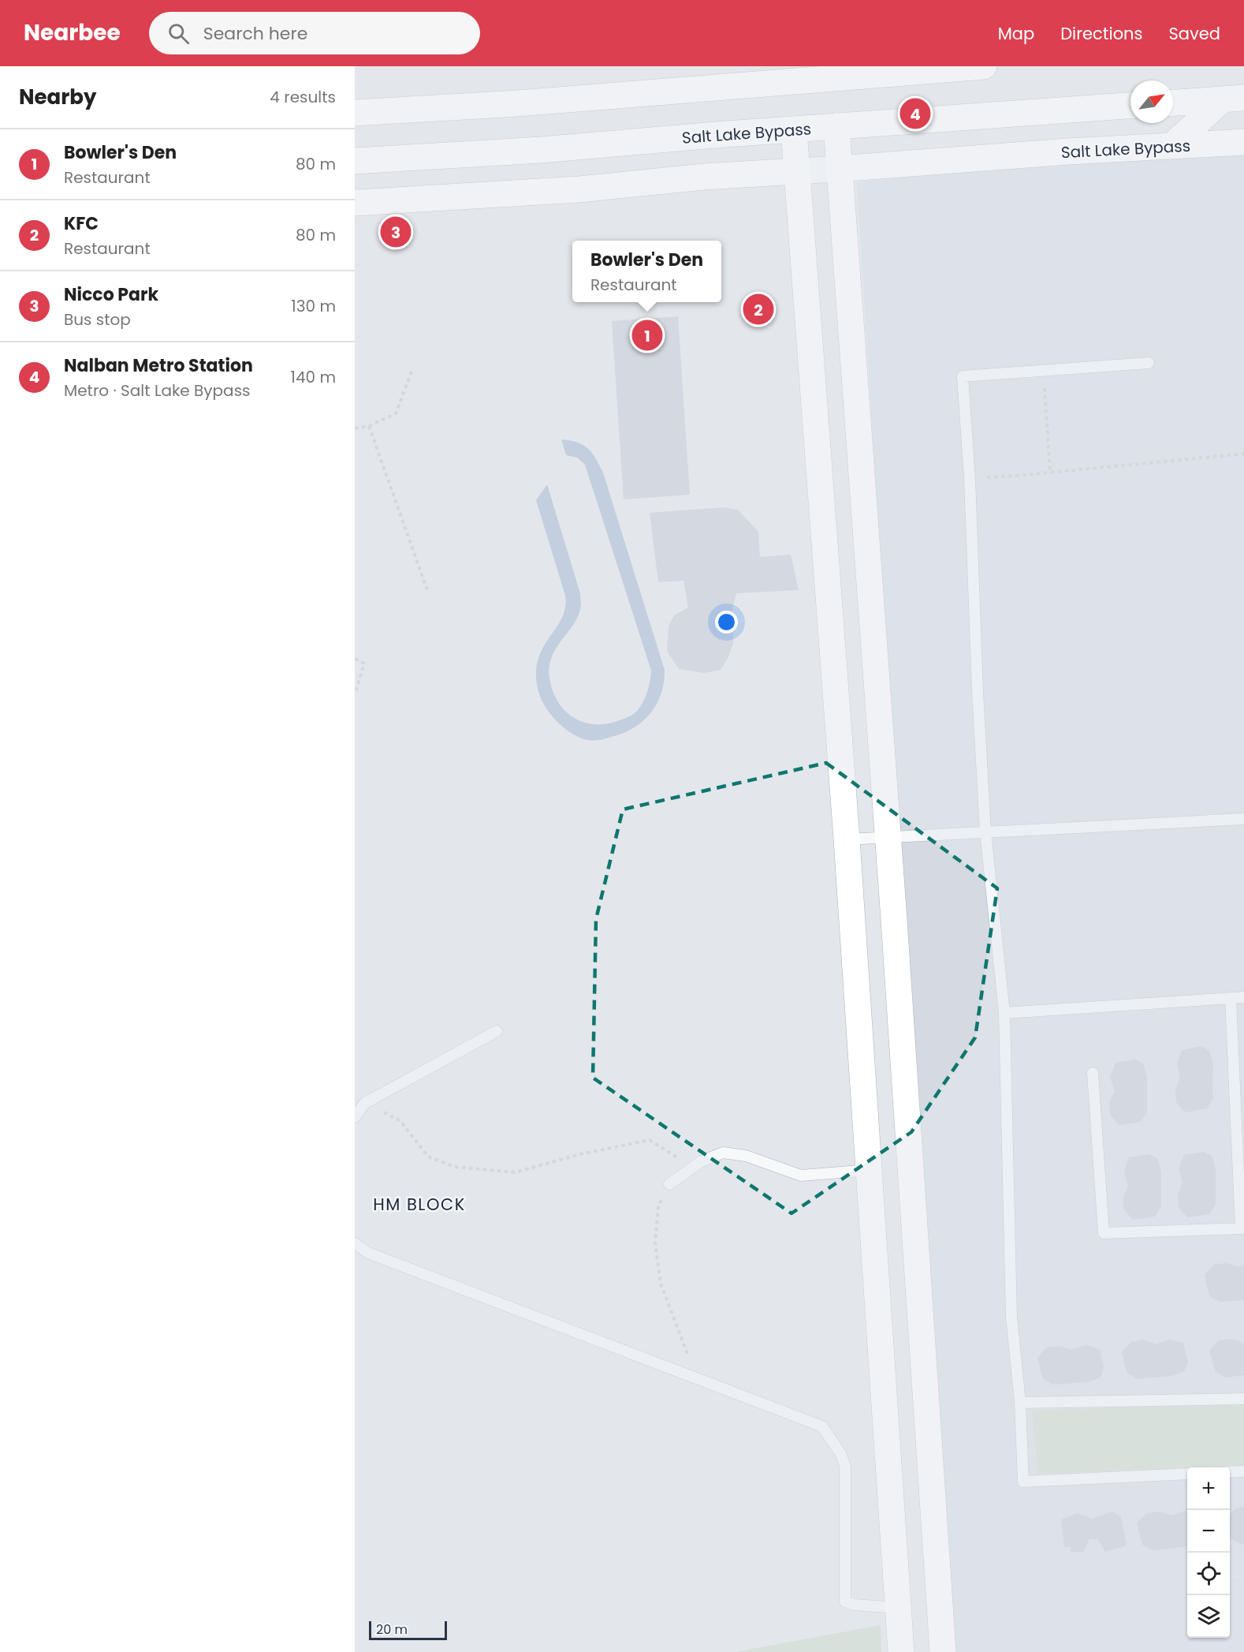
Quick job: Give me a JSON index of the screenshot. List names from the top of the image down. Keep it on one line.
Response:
{"streets":{"main road":["Salt Lake Bypass"]},"districts":["HM BLOCK"],"scale_bar":"20 m","north":"top right","page":{"header":"Nearbee","search":"Search here","nav":["Map","Directions","Saved"],"heading":["Nearby","4 results"],"pins":["4","3","2","1"],"list":[{"mark":"1","name":"Bowler's Den","note":"Restaurant","value":"80 m"},{"mark":"2","name":"KFC","note":"Restaurant","value":"80 m"},{"mark":"3","name":"Nicco Park","note":"Bus stop","value":"130 m"},{"mark":"4","name":"Nalban Metro Station","note":"Metro · Salt Lake Bypass","value":"140 m"}],"popup":["Bowler's Den","Restaurant"],"map_buttons":["+","−"],"scale":"20 m"}}
